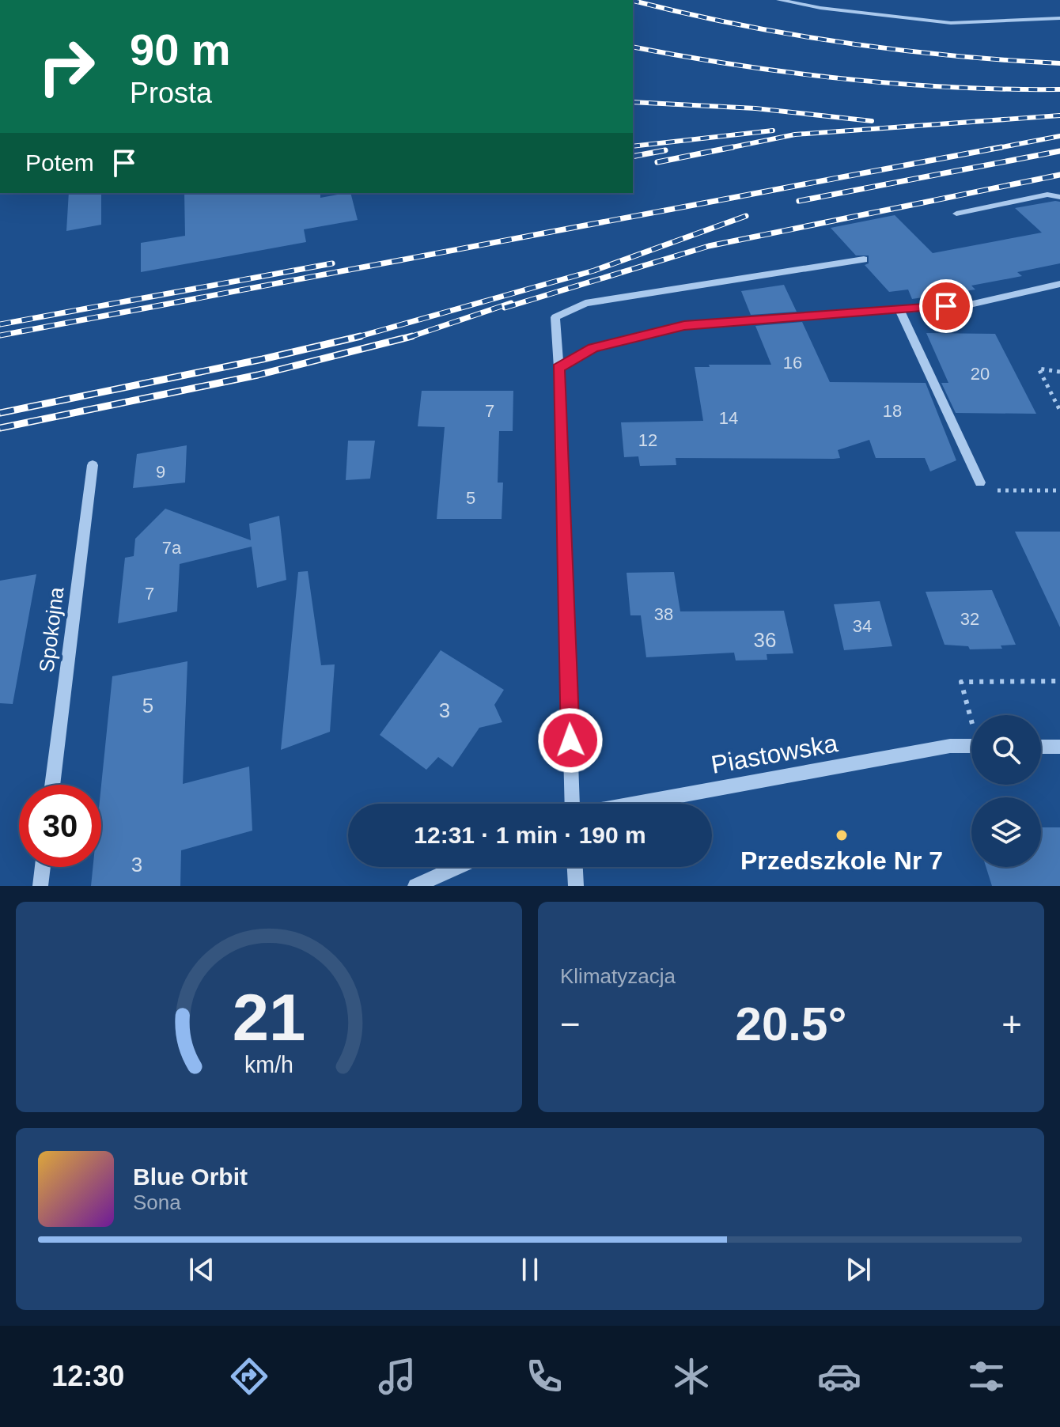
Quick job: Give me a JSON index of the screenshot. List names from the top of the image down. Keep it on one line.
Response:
{"streets":{"street":["Spokojna","Piastowska"]},"places":["Przedszkole Nr 7"],"house_numbers":["16","20","7","18","14","12","9","5","7a","7","38","32","34","36","5","3","3"],"page":{"turn":["90 m","Prosta"],"then":"Potem","limit":"30","trip":"12:31 · 1 min · 190 m","tile":"Klimatyzacja","heat":["−","20.5°","+"],"song":["Blue Orbit","Sona"],"tabs":"12:30","gauge":["21","km/h"]}}
